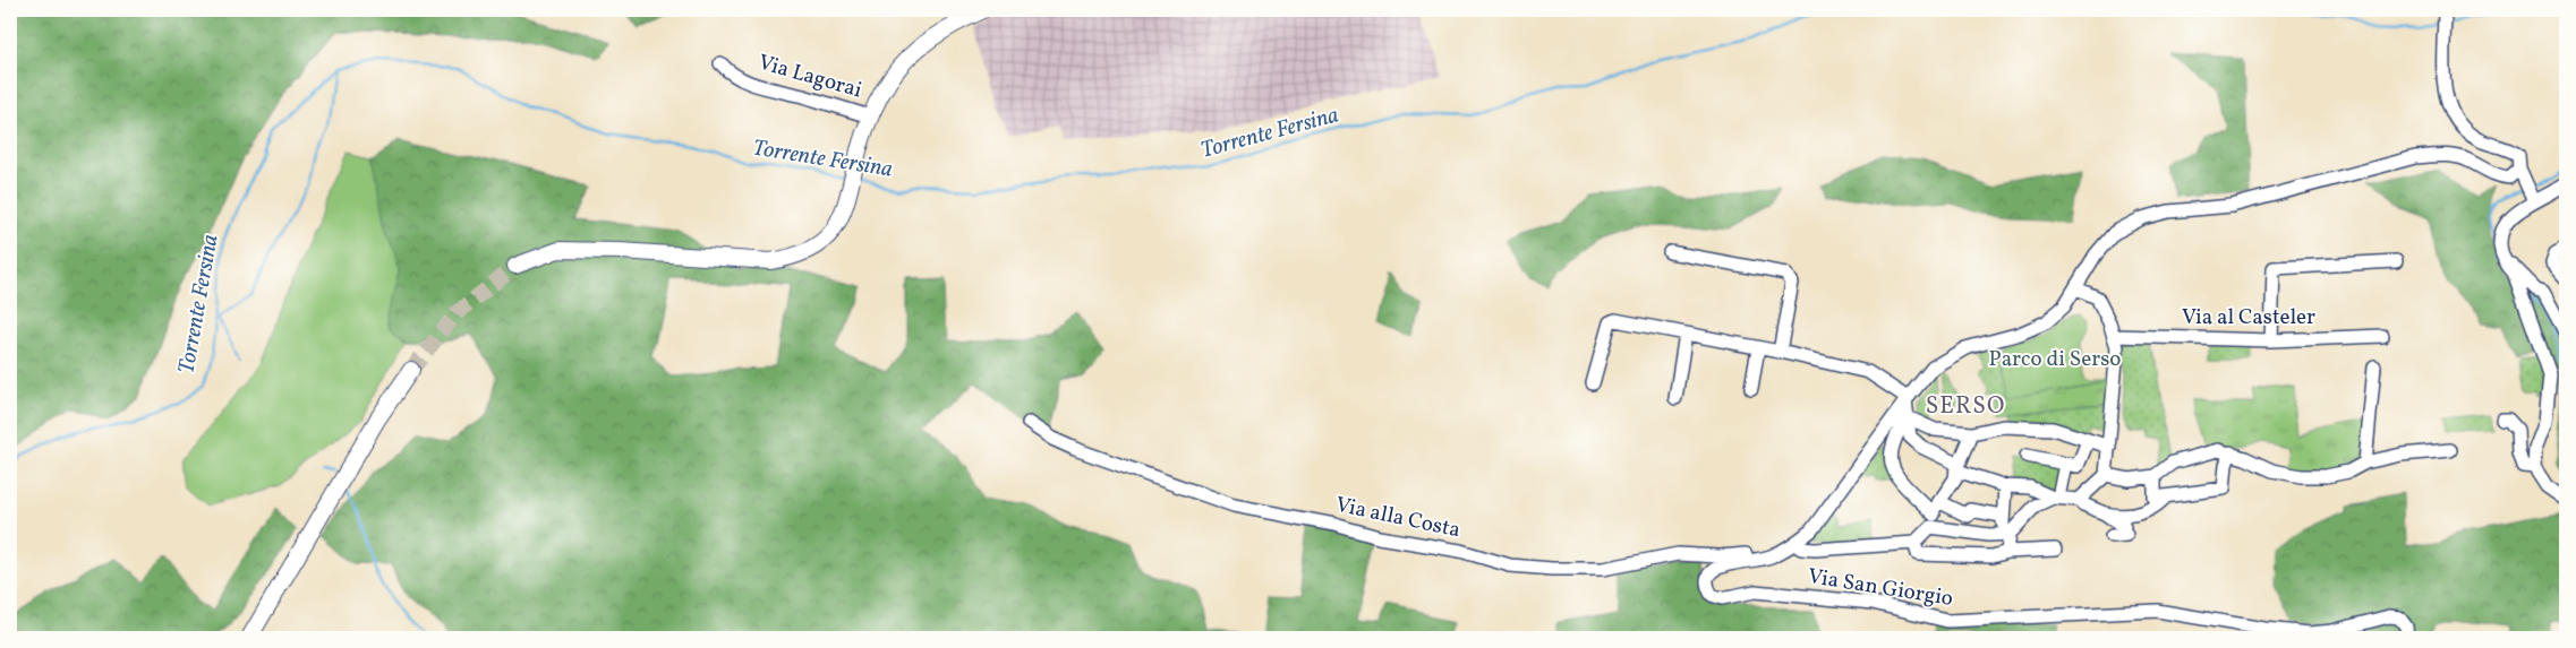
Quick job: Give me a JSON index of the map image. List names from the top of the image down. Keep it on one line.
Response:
{"streets":{"main road":["Via Lagorai"],"street":["Via al Casteler","Via alla Costa","Via San Giorgio"]},"crossings":[["Via alla Costa","Via San Giorgio"]],"districts":["SERSO"],"water":["Torrente Fersina"],"parks":["Parco di Serso"]}
